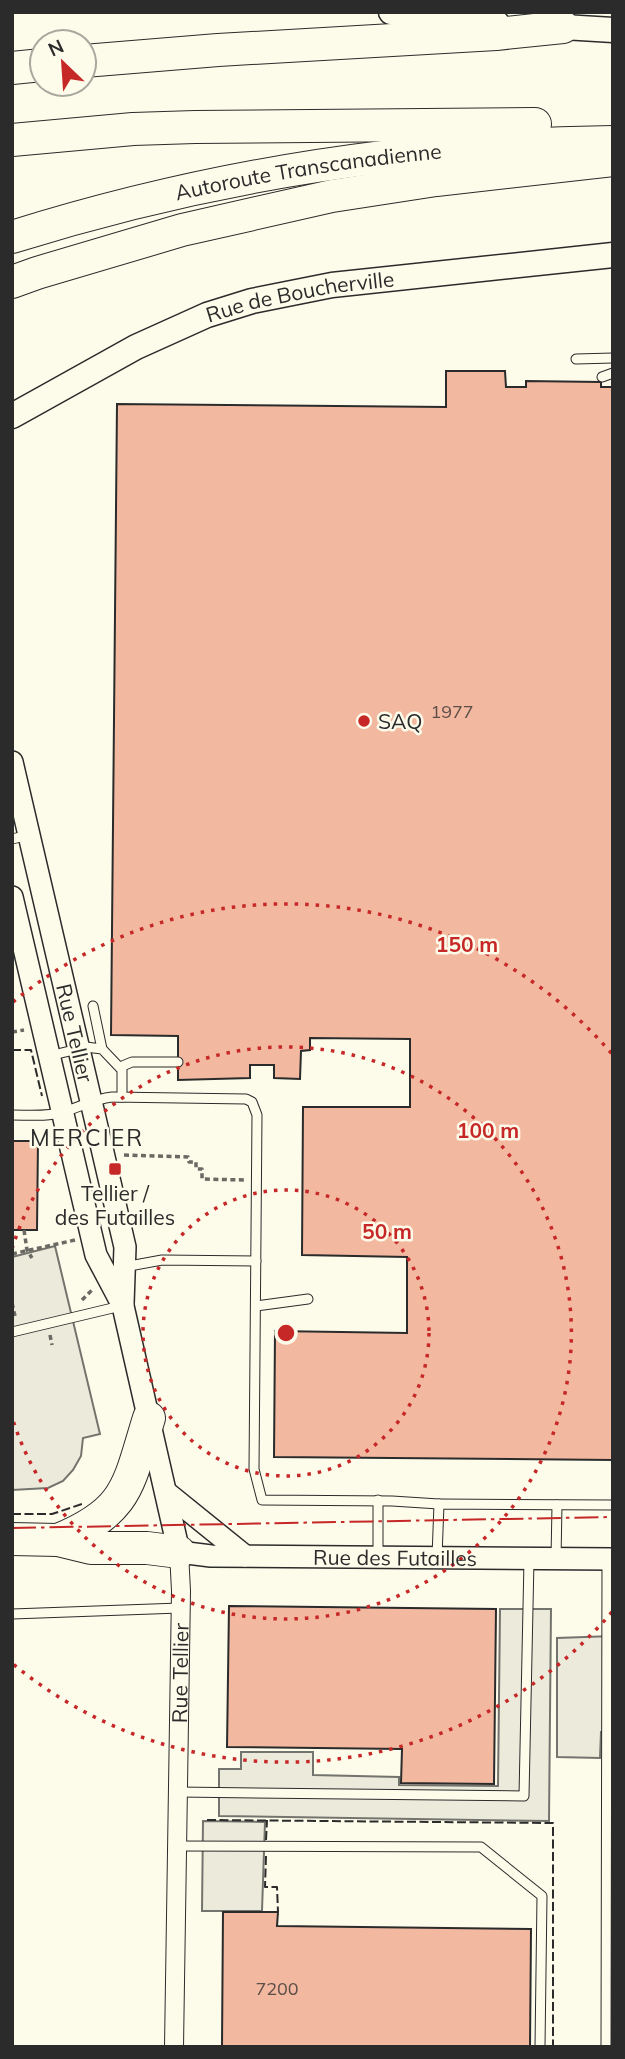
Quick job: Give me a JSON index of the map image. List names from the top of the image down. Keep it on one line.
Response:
{"streets":{"highway":["Autoroute Transcanadienne"],"main road":["Rue de Boucherville"],"street":["Rue Tellier","Rue des Futailles"]},"crossings":[["Rue Tellier","Rue des Futailles"]],"districts":["MERCIER"],"places":{"other":["SAQ"],"transit":["Tellier / des Futailles"]},"house_numbers":["1977","7200"],"north":"top left","rings":["150 m","100 m","50 m"]}
